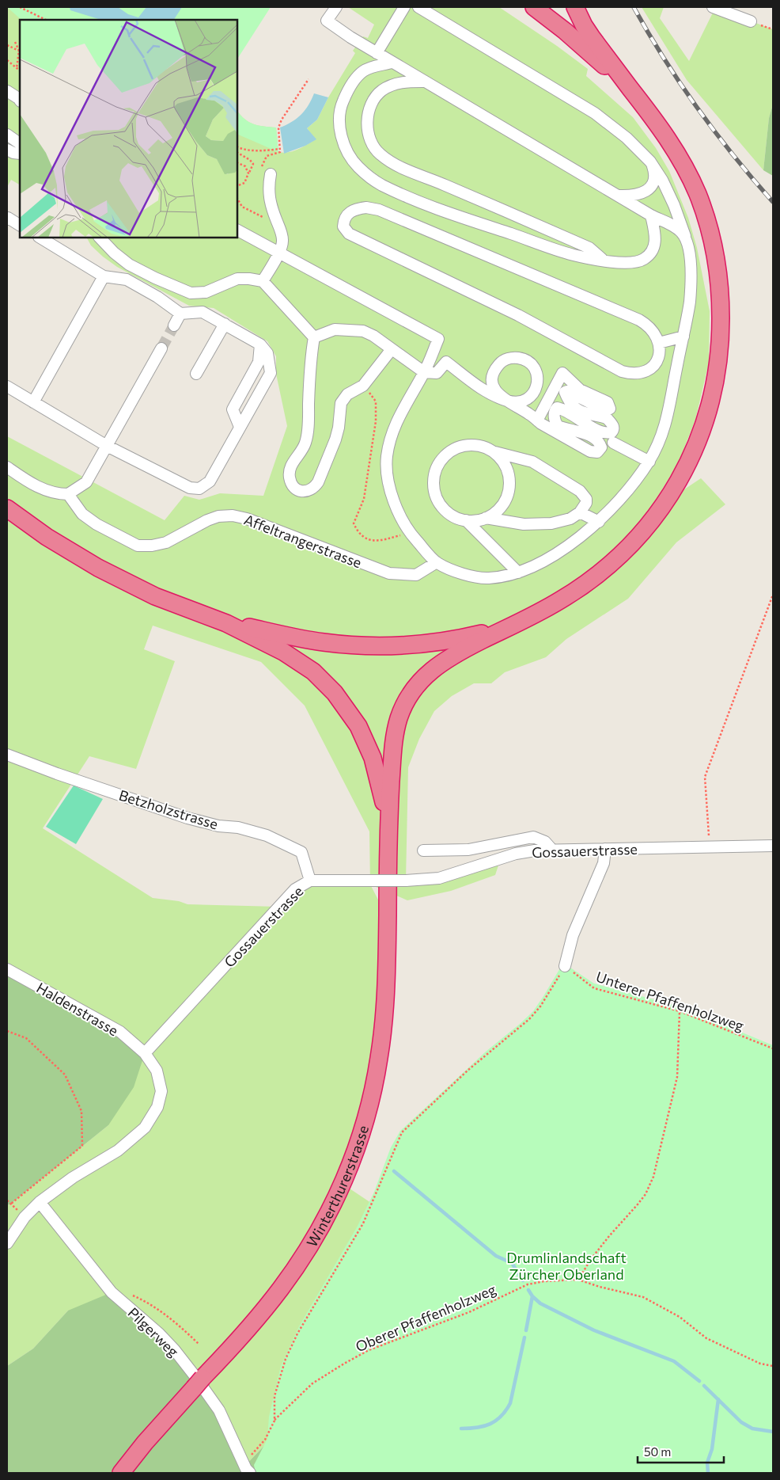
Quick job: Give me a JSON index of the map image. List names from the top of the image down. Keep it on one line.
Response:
{"streets":{"highway":["Winterthurerstrasse"],"street":["Affeltrangerstrasse","Betzholzstrasse","Gossauerstrasse","Haldenstrasse","Pilgerweg"],"path":["Unterer Pfaffenholzweg","Oberer Pfaffenholzweg"]},"crossings":[["Betzholzstrasse","Gossauerstrasse"],["Gossauerstrasse","Haldenstrasse"]],"parks":["Drumlinlandschaft Zürcher Oberland"],"scale_bar":"50 m"}
